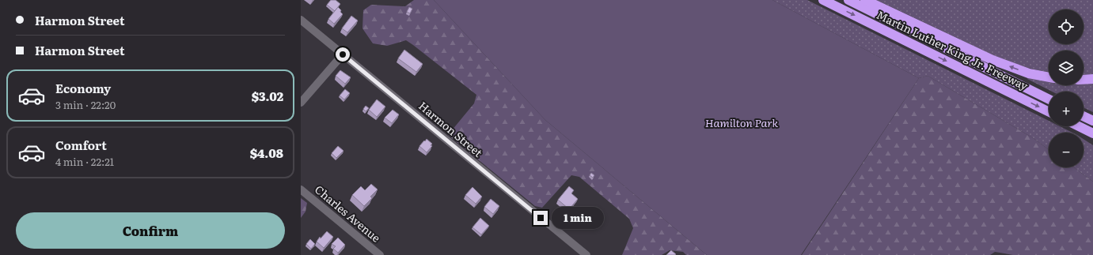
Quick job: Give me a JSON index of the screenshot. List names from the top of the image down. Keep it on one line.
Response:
{"streets":{"highway":["Martin Luther King Jr. Freeway"],"street":["Harmon Street","Charles Avenue"]},"parks":["Hamilton Park"],"page":{"banner":["Harmon Street","Harmon Street"],"map_buttons":["+","−"],"list":[{"name":"Economy","note":"3 min · 22:20","value":"$3.02"},{"name":"Comfort","note":"4 min · 22:21","value":"$4.08"}],"buttons":"Confirm","bubble":"1 min"}}
